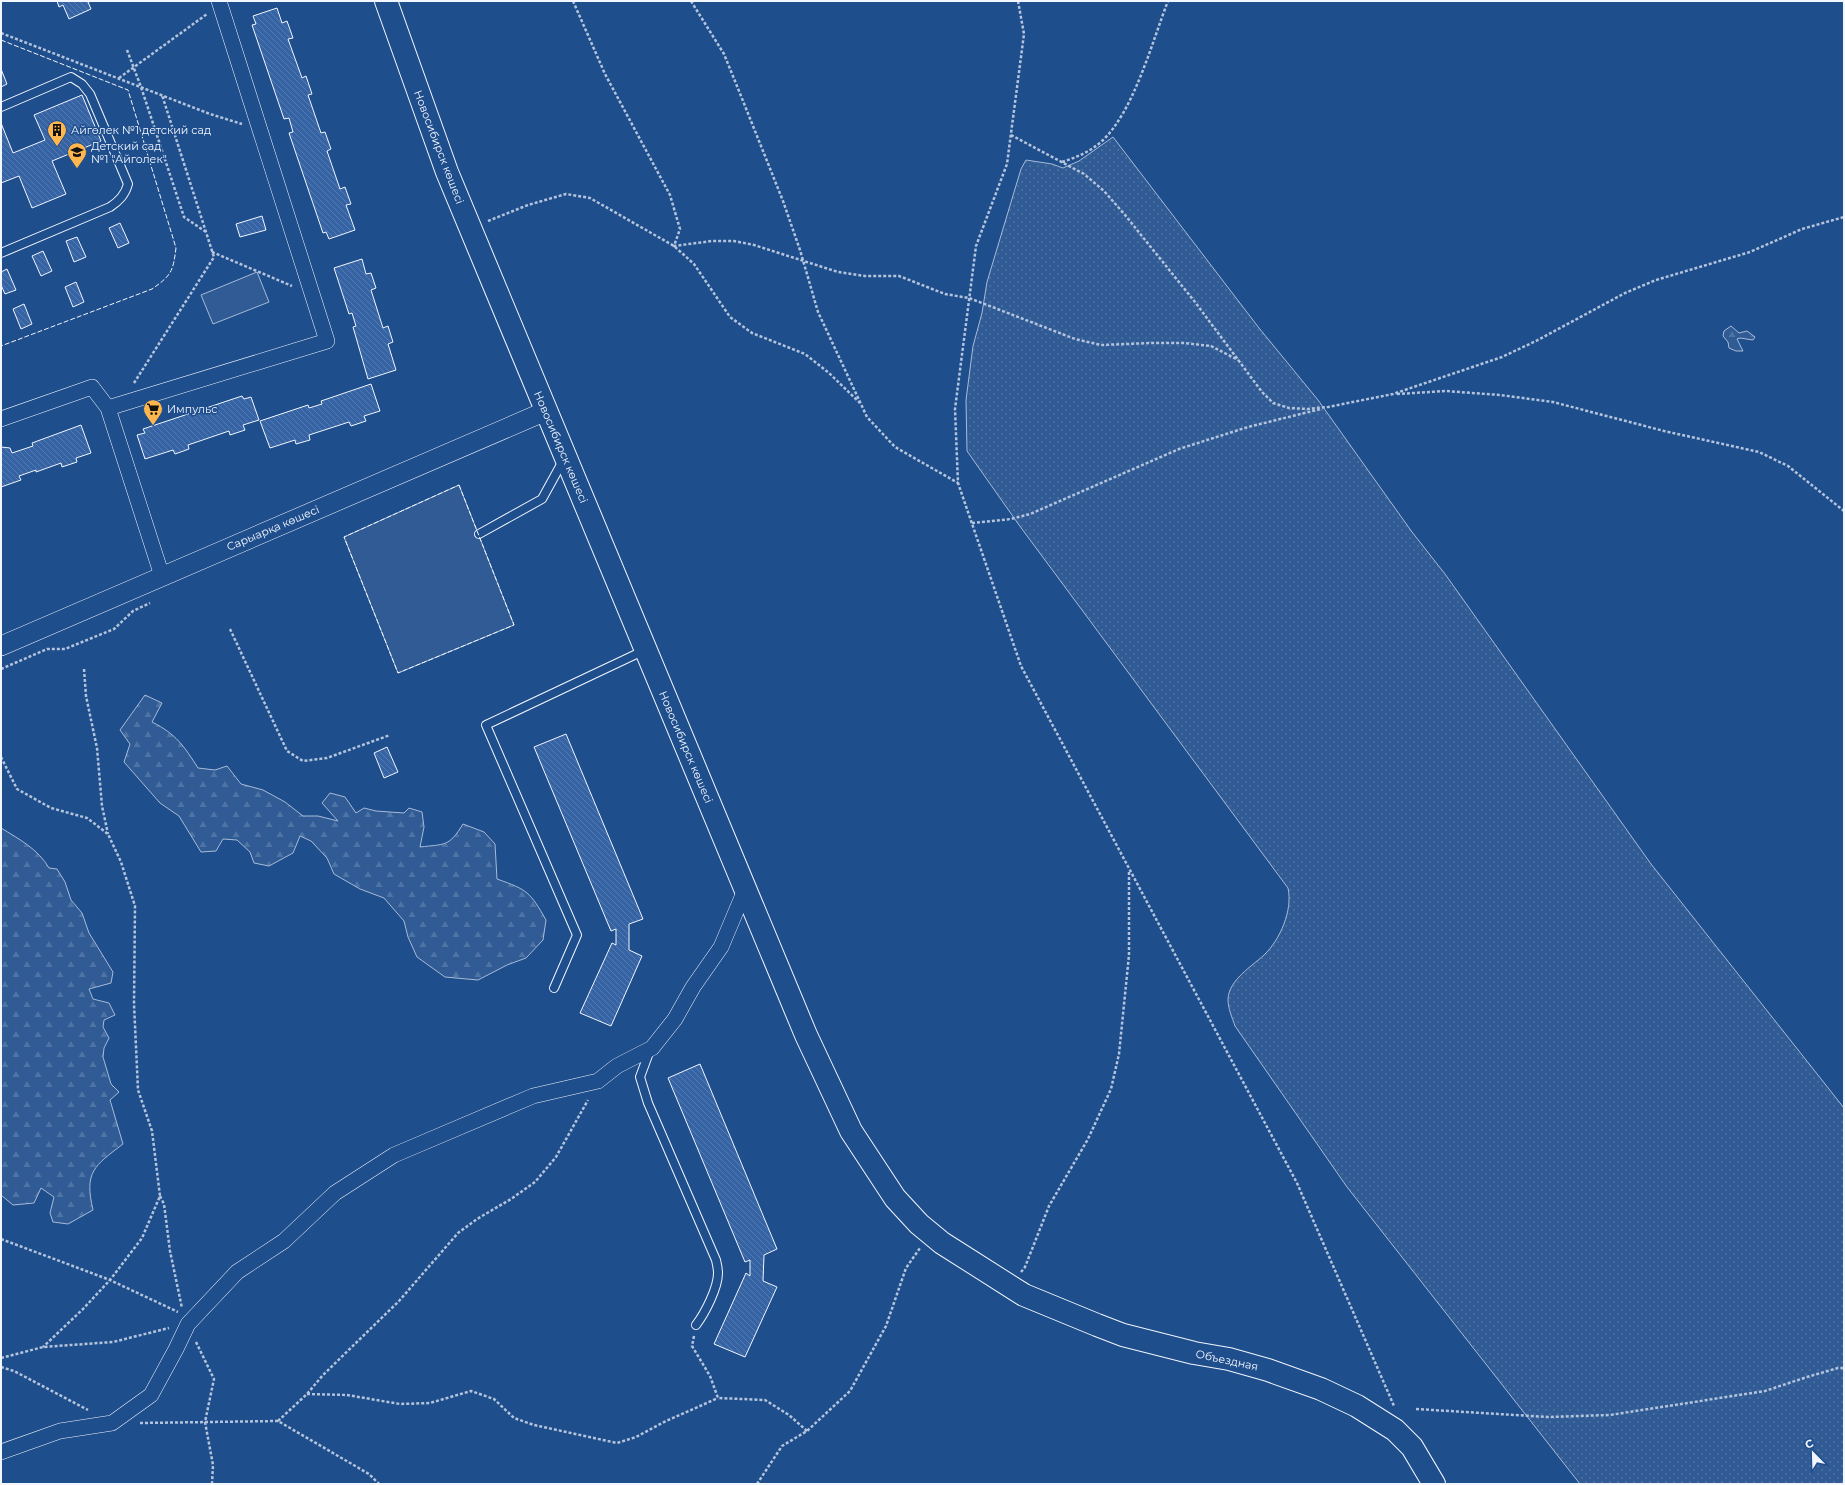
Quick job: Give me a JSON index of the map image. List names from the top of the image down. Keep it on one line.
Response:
{"streets":{"main road":["Новосибирск көшесі","Объездная"],"street":["Сарыарқа көшесі"]},"crossings":[["Новосибирск көшесі","Сарыарқа көшесі"],["Новосибирск көшесі","Объездная"]],"places":{"building":["Айгөлек №1 детский сад"],"school or university":["Детский сад №1 \"Айголек\""],"supermarket":["Импульс"]},"north":"top left"}
